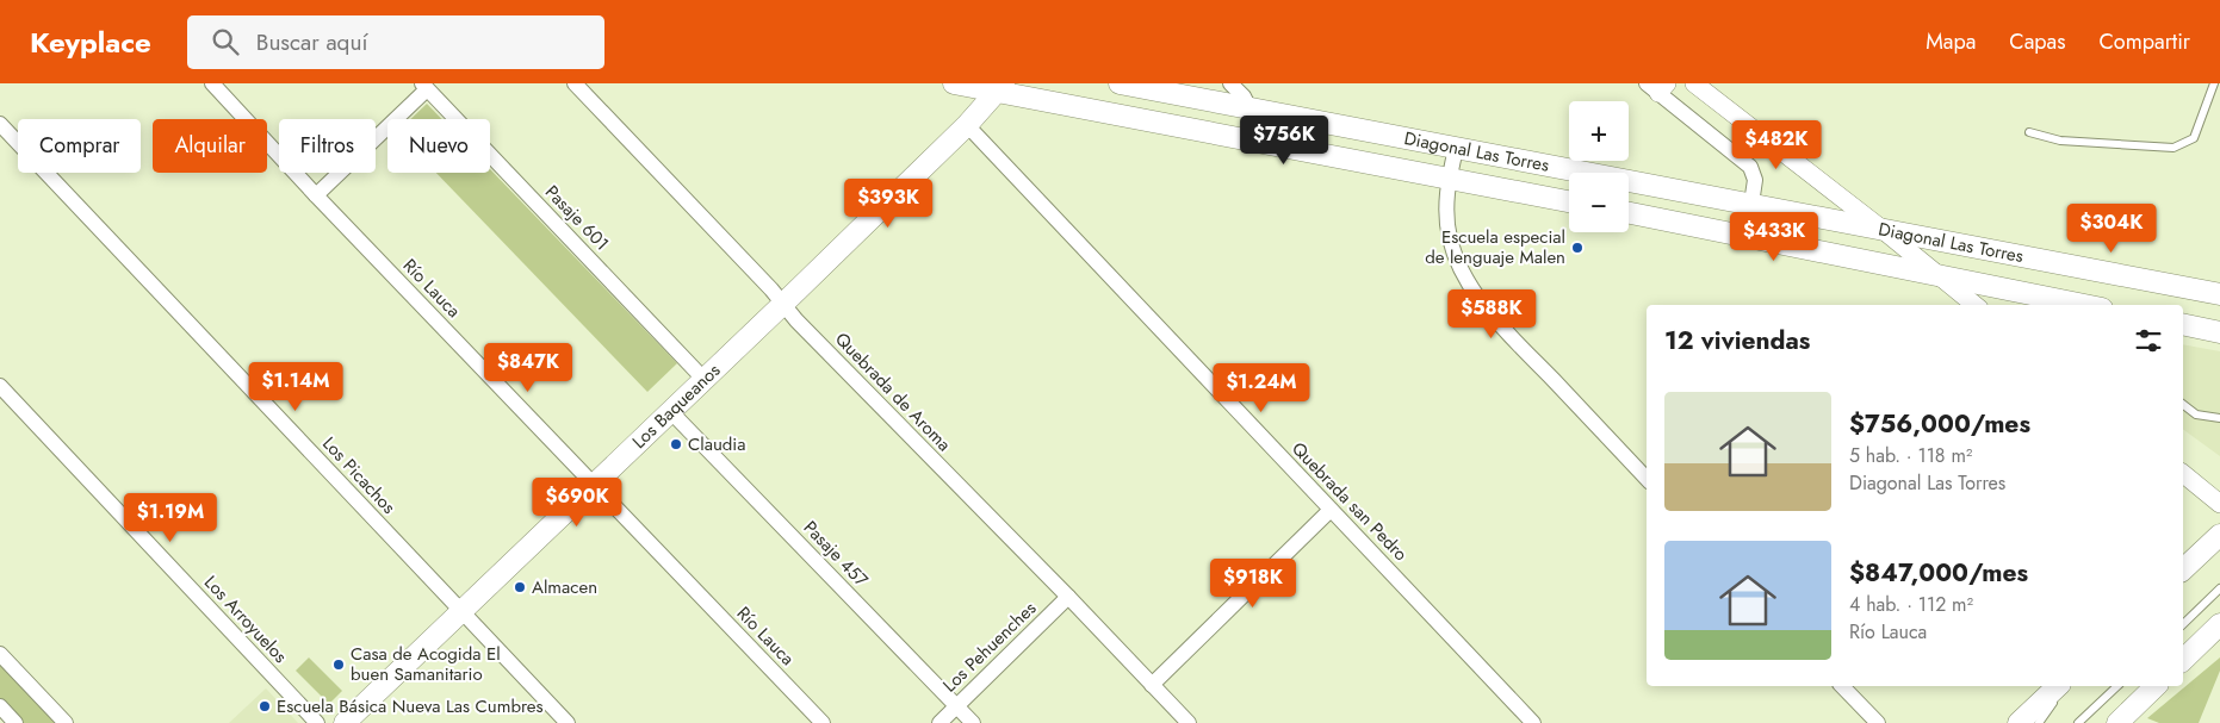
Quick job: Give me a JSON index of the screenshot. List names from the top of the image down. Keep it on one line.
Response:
{"streets":{"main road":["Diagonal Las Torres","Los Baqueanos"],"street":["Pasaje 601","Río Lauca","Quebrada de Aroma","Los Picachos","Quebrada san Pedro","Pasaje 457","Los Arroyuelos","Los Pehuenches"]},"crossings":[["Diagonal Las Torres","Los Baqueanos"],["Pasaje 601","Los Baqueanos"],["Río Lauca","Los Baqueanos"],["Quebrada de Aroma","Los Baqueanos"],["Quebrada de Aroma","Los Pehuenches"],["Los Baqueanos","Los Picachos"],["Los Baqueanos","Quebrada san Pedro"],["Los Baqueanos","Pasaje 457"],["Pasaje 457","Los Pehuenches"]],"places":["Escuela especial de lenguaje Malen","Claudia","Almacen","Casa de Acogida El buen Samanitario","Escuela Básica Nueva Las Cumbres"],"page":{"header":"Keyplace","search":"Buscar aquí","nav":["Mapa","Capas","Compartir"],"map_buttons":["+","−"],"price":["$756K","$482K","$393K","$304K","$433K","$588K","$847K","$1.14M","$1.24M","$690K","$1.19M","$918K"],"chip":["Comprar","Alquilar","Filtros","Nuevo"],"heading":"12 viviendas","list":[{"name":"$756,000/mes","note":"5 hab. · 118 m² · Diagonal Las Torres"},{"name":"$847,000/mes","note":"4 hab. · 112 m² · Río Lauca"}]}}
